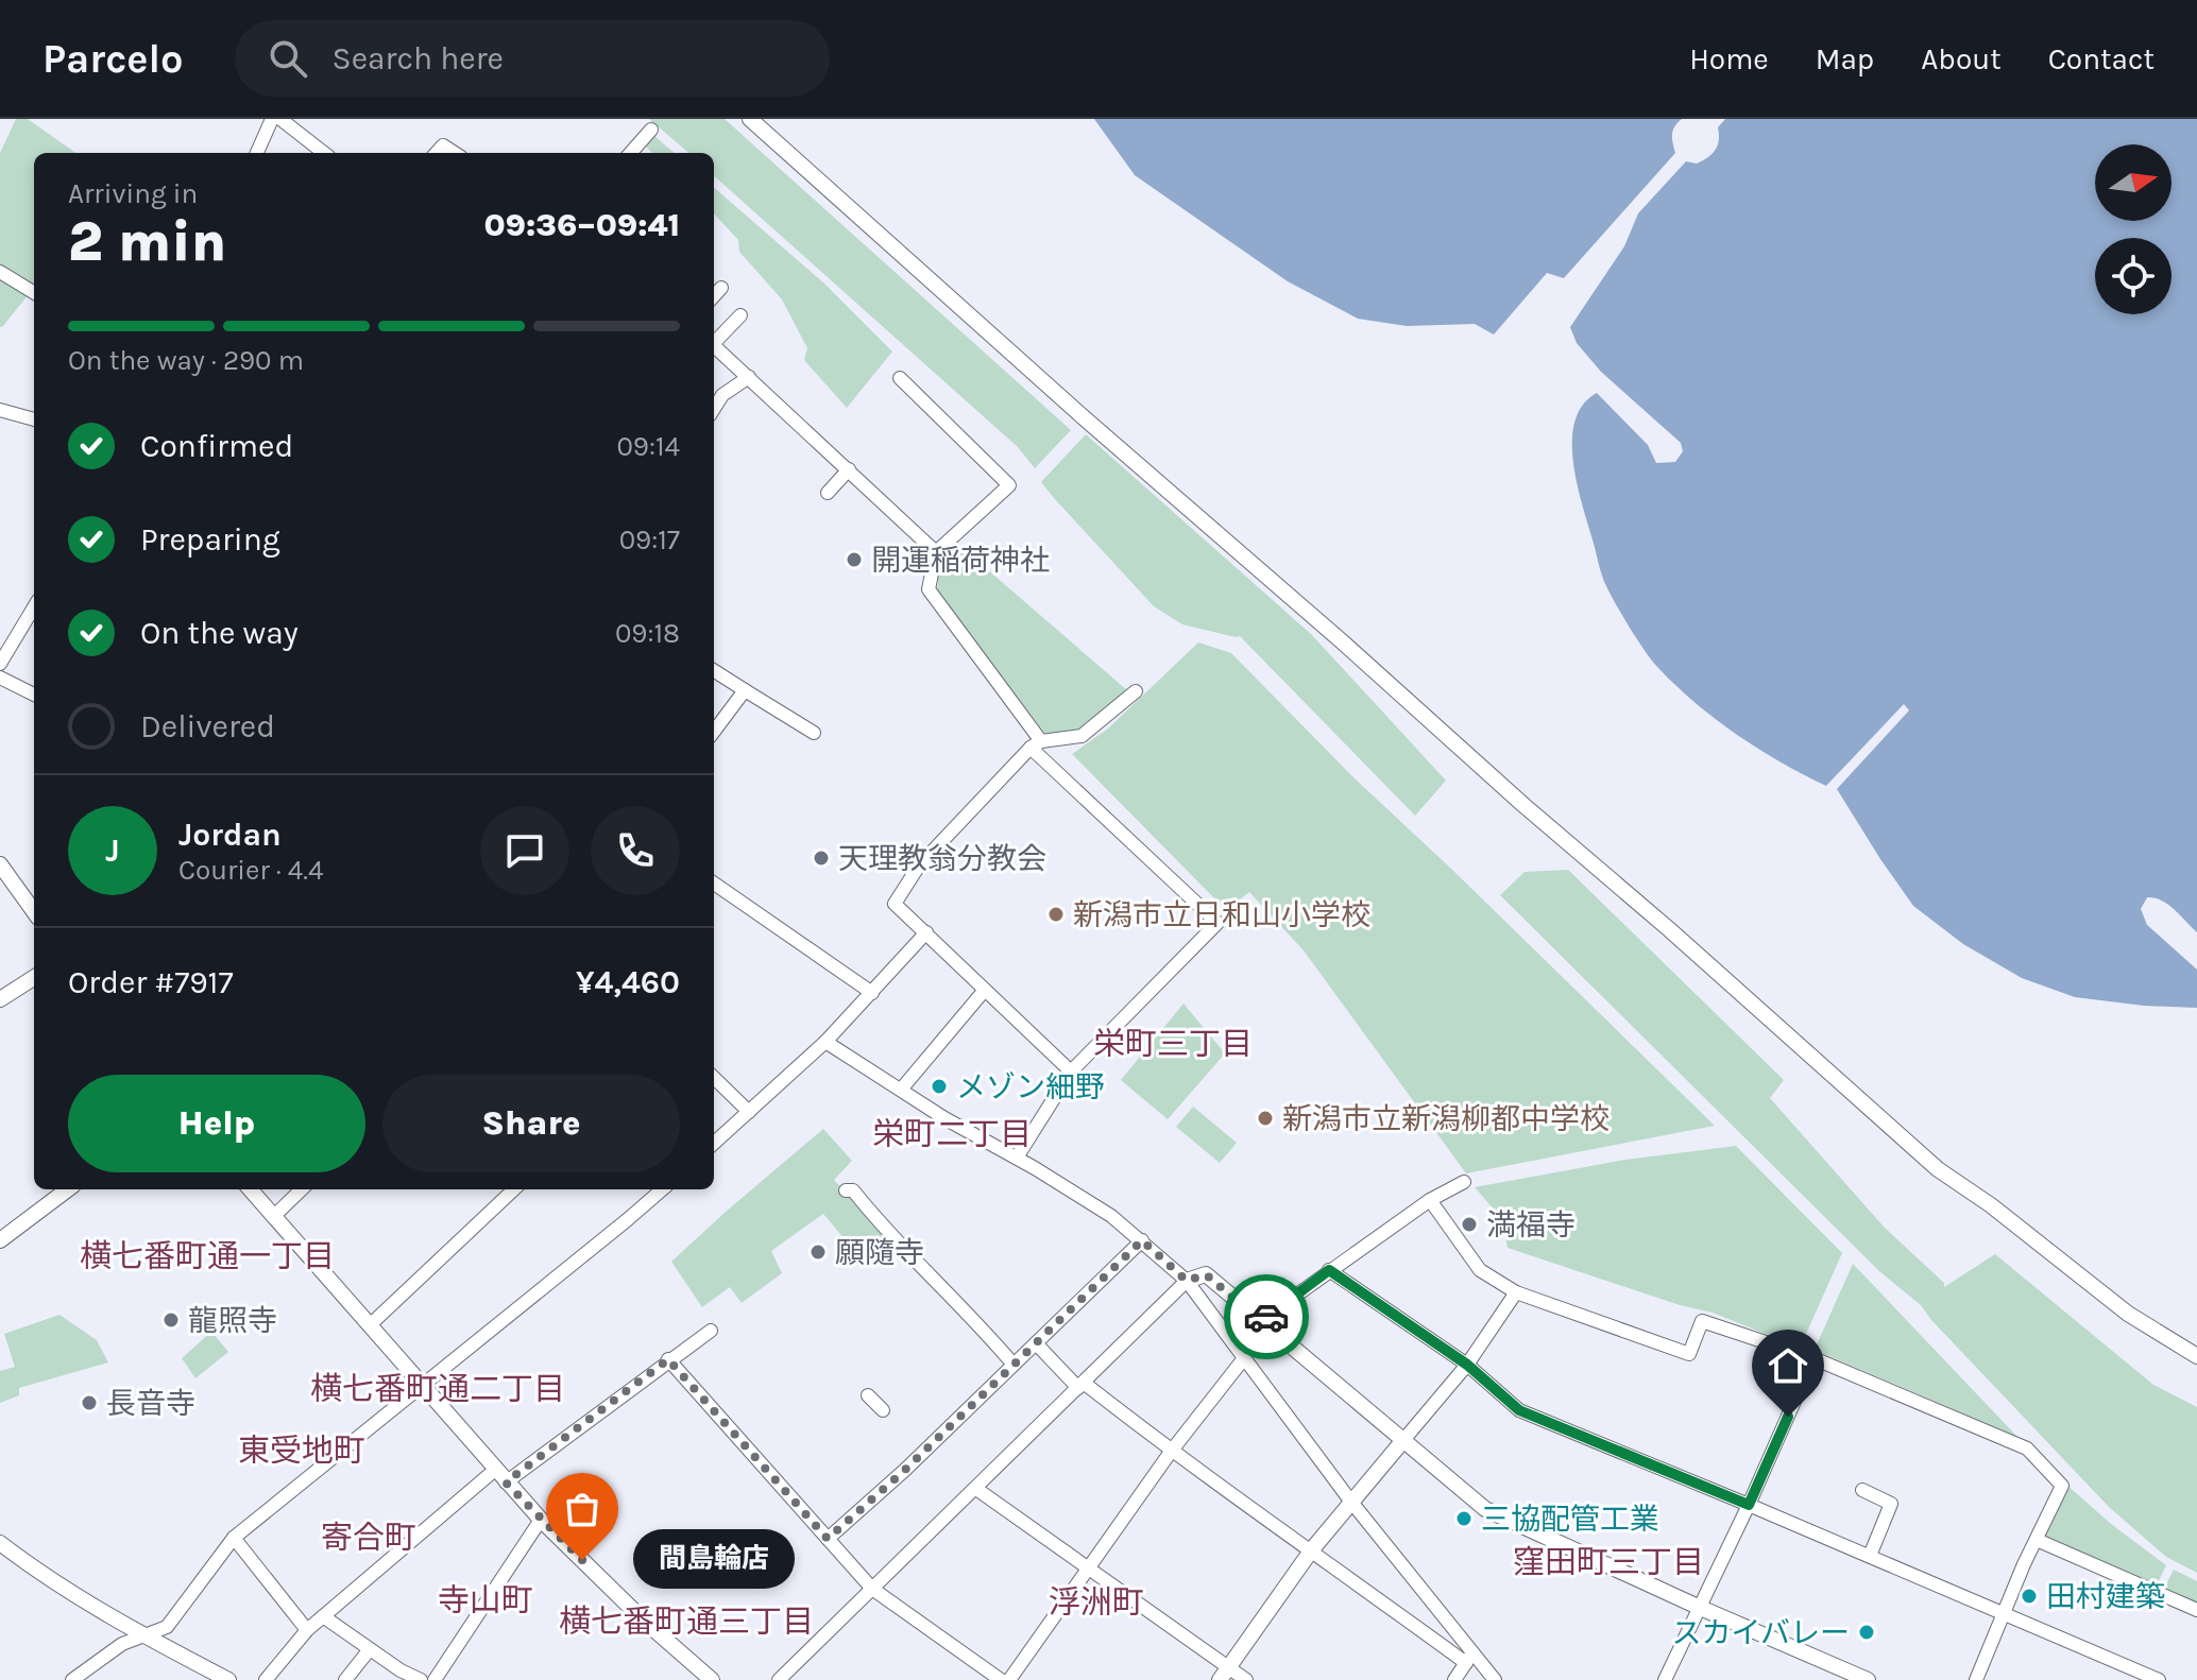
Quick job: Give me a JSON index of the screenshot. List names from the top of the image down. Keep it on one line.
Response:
{"districts":["栄町三丁目","栄町二丁目","横七番町通一丁目","横七番町通二丁目","東受地町","寄合町","窪田町三丁目","寺山町","浮洲町","横七番町通三丁目"],"places":["開運稲荷神社","天理教翁分教会","新潟市立日和山小学校","メゾン細野","新潟市立新潟柳都中学校","満福寺","願隨寺","龍照寺","長音寺","三協配管工業","間島輪店","田村建築","スカイバレー"],"north":"right","page":{"header":"Parcelo","search":"Search here","nav":["Home","Map","About","Contact"],"heading":["2 min","Arriving in","09:36–09:41"],"panel":["Jordan","Courier · 4.4","Order #7917","¥4,460"],"bar":"On the way · 290 m","list":[["Confirmed","09:14"],["Preparing","09:17"],["On the way","09:18"],"Delivered"],"round":"J","buttons":["Help","Share"],"bubble":"間島輪店"}}
